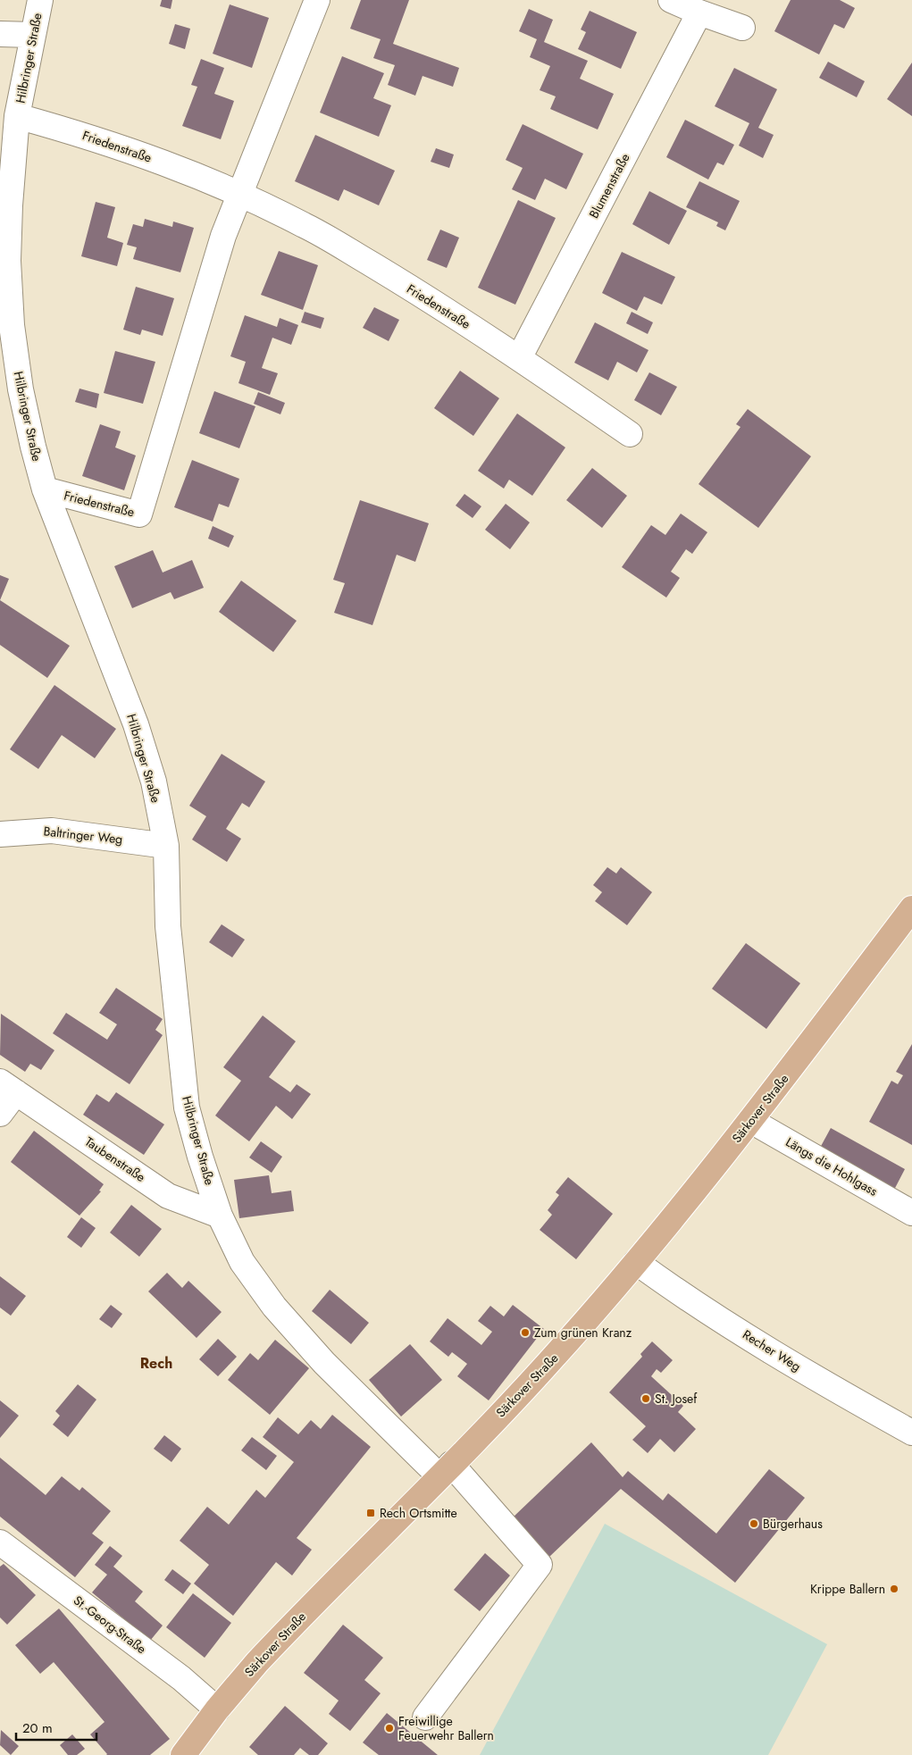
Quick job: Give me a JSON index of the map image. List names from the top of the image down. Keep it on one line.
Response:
{"streets":{"main road":["Särkover Straße"],"street":["Hilbringer Straße","Friedenstraße","Blumenstraße","Baltringer Weg","Taubenstraße","Längs die Hohlgass","Recher Weg","St.-Georg-Straße"]},"crossings":[["Hilbringer Straße","Friedenstraße"],["Hilbringer Straße","Baltringer Weg"],["Hilbringer Straße","Särkover Straße"],["Hilbringer Straße","Taubenstraße"],["Friedenstraße","Blumenstraße"],["Särkover Straße","Längs die Hohlgass"],["Särkover Straße","Recher Weg"],["Särkover Straße","St.-Georg-Straße"]],"districts":["Rech"],"places":{"other":["Zum grünen Kranz","St. Josef","Bürgerhaus","Krippe Ballern","Freiwillige Feuerwehr Ballern"],"transit":["Rech Ortsmitte"]},"scale_bar":"20 m"}
